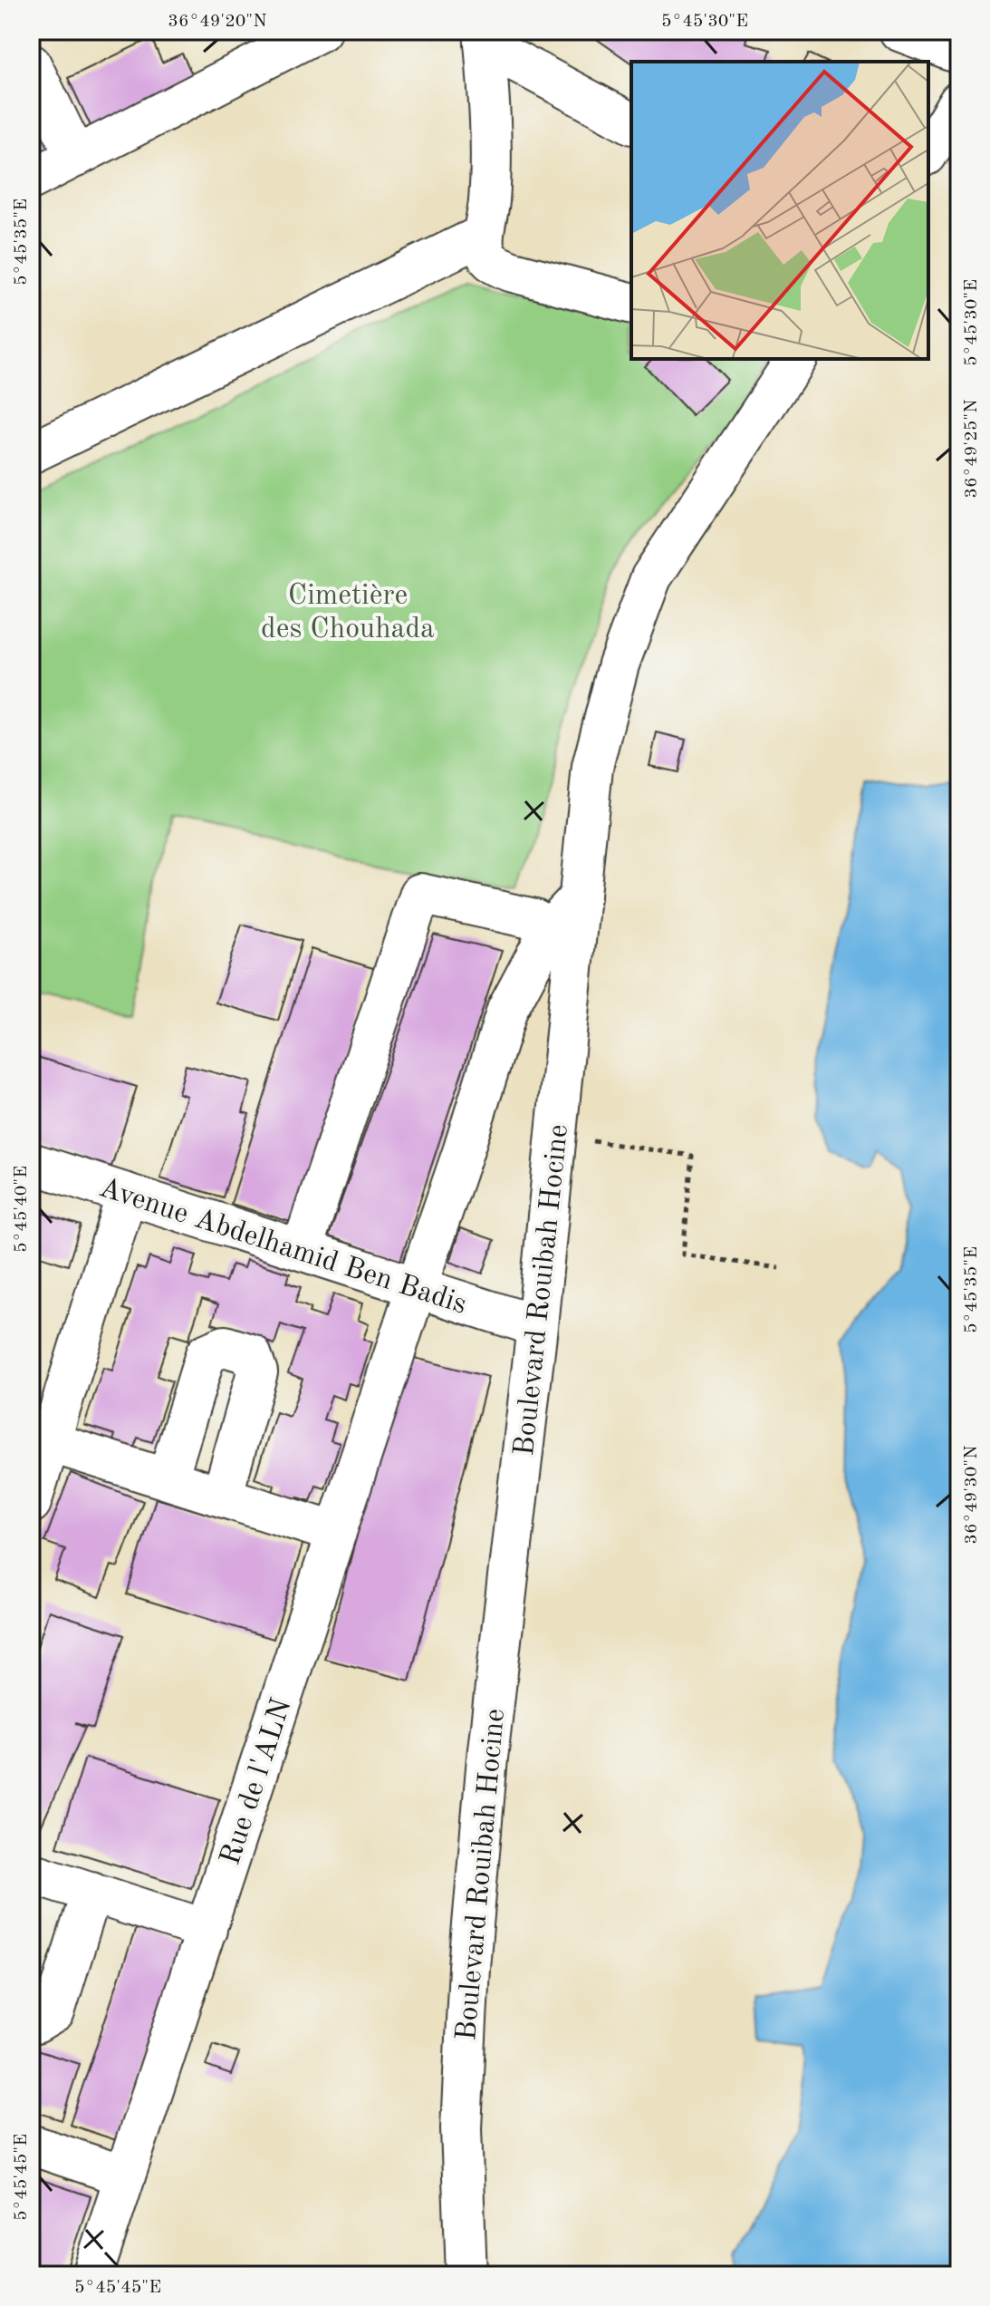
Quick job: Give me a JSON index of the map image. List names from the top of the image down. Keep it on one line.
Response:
{"streets":{"street":["Avenue Abdelhamid Ben Badis","Boulevard Rouibah Hocine","Rue de l'ALN"]},"crossings":[["Avenue Abdelhamid Ben Badis","Boulevard Rouibah Hocine"],["Avenue Abdelhamid Ben Badis","Rue de l'ALN"],["Boulevard Rouibah Hocine","Rue de l'ALN"]],"parks":["Cimetière des Chouhada"],"coordinates":["36°49'20\"N","5°45'30\"E","5°45'35\"E","36°49'25\"N","5°45'40\"E","36°49'30\"N","5°45'45\"E"]}
